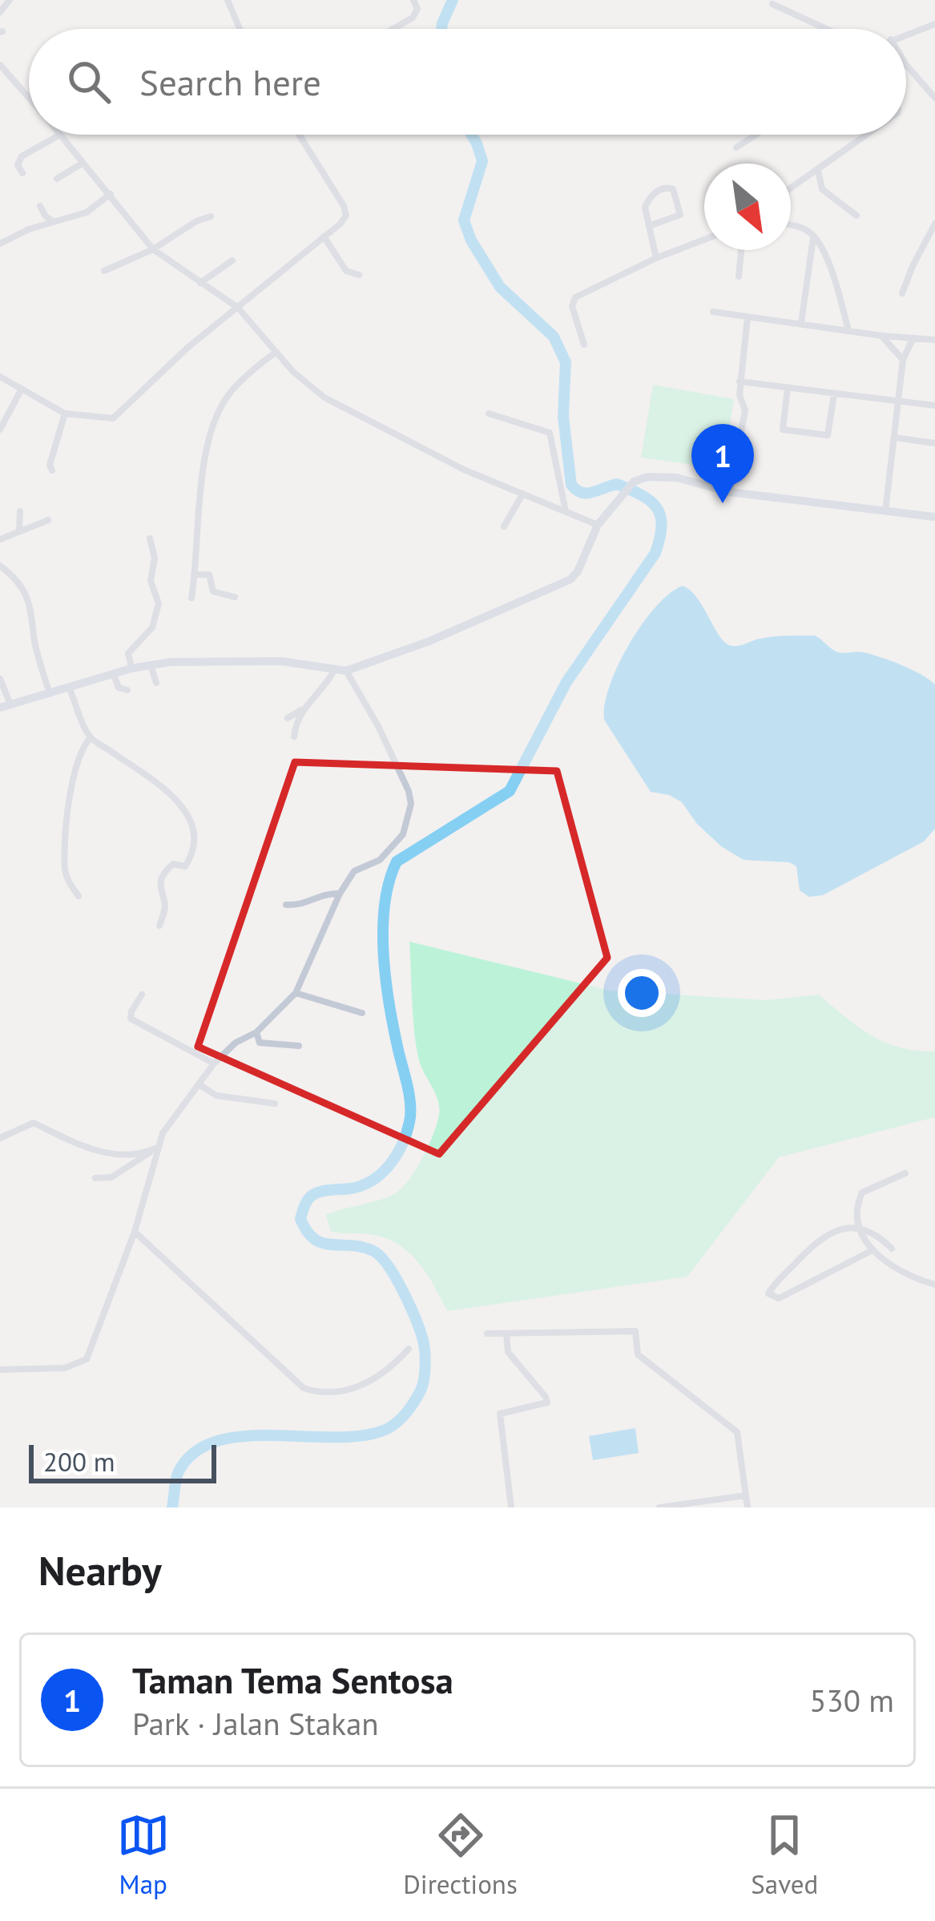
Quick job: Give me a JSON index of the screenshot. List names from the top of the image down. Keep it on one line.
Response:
{"scale_bar":"200 m","north":"bottom right","page":{"search":"Search here","pins":"1","scale":"200 m","heading":"Nearby","list":[{"mark":"1","name":"Taman Tema Sentosa","note":"Park · Jalan Stakan","value":"530 m"}],"nav":["Map","Directions","Saved"]}}
